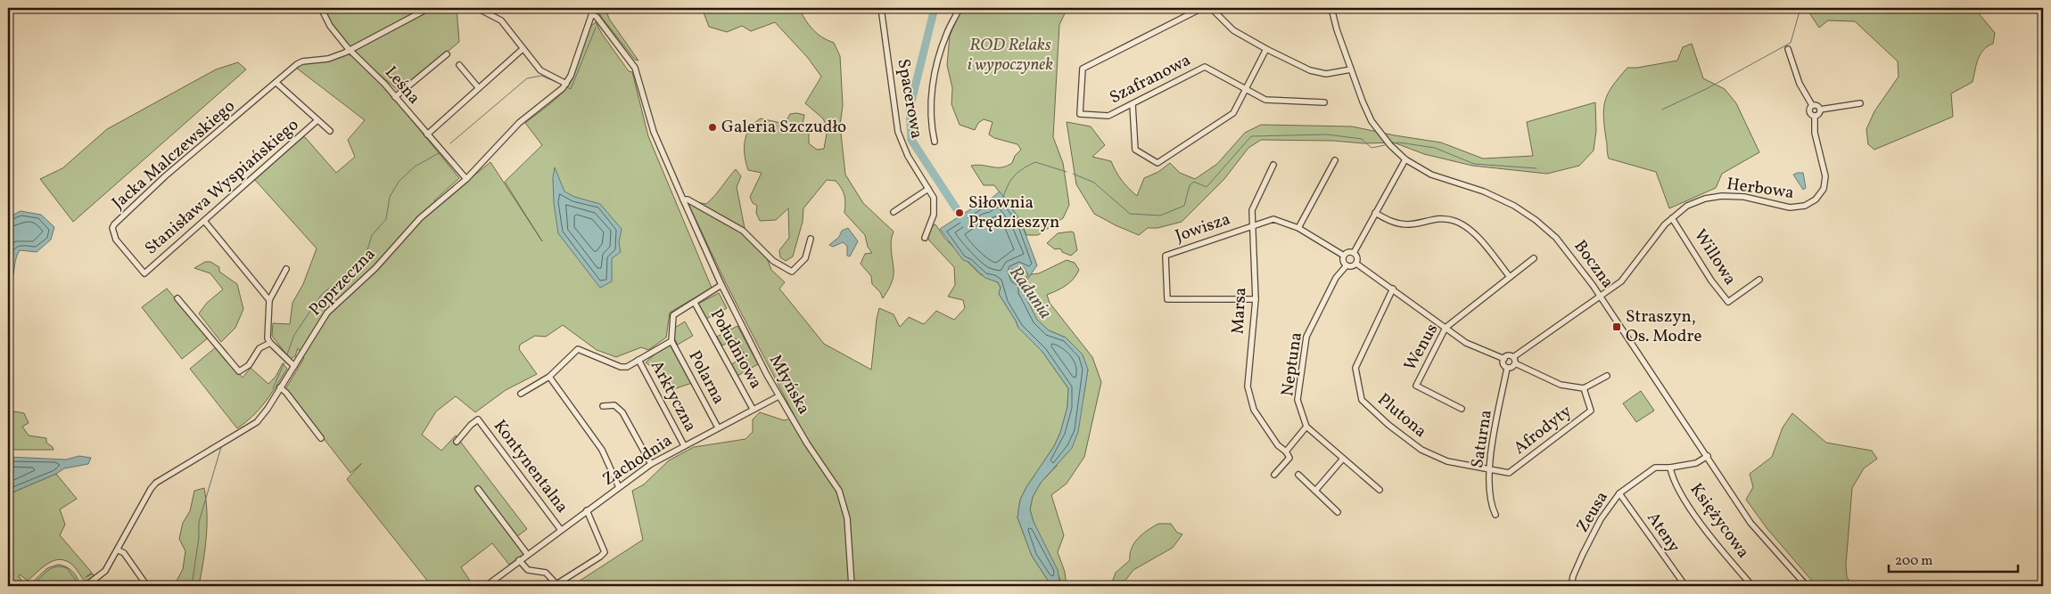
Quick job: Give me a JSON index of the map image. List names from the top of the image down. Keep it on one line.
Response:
{"streets":{"street":["Szafranowa","Leśna","Spacerowa","Jacka Malczewskiego","Stanisława Wyspiańskiego","Herbowa","Jowisza","Willowa","Boczna","Poprzeczna","Marsa","Wenus","Południowa","Neptuna","Polarna","Młyńska","Arktyczna","Plutona","Afrodyty","Saturna","Zachodnia","Kontynentalna","Zeusa","Księżycowa","Ateny"]},"crossings":[["Leśna","Poprzeczna"],["Jacka Malczewskiego","Stanisława Wyspiańskiego"],["Herbowa","Willowa"],["Herbowa","Boczna"],["Jowisza","Marsa"],["Jowisza","Neptuna"],["Boczna","Zeusa"],["Poprzeczna","Młyńska"],["Południowa","Zachodnia"],["Polarna","Zachodnia"],["Młyńska","Zachodnia"],["Arktyczna","Zachodnia"],["Plutona","Afrodyty"],["Plutona","Saturna"],["Afrodyty","Saturna"],["Zachodnia","Kontynentalna"],["Zeusa","Księżycowa"],["Zeusa","Ateny"]],"water":["Radunia"],"parks":["ROD Relaks i wypoczynek"],"places":{"other":["Galeria Szczudło","Siłownia Prędzieszyn"],"transit":["Straszyn, Os. Modre"]},"scale_bar":"200 m"}
